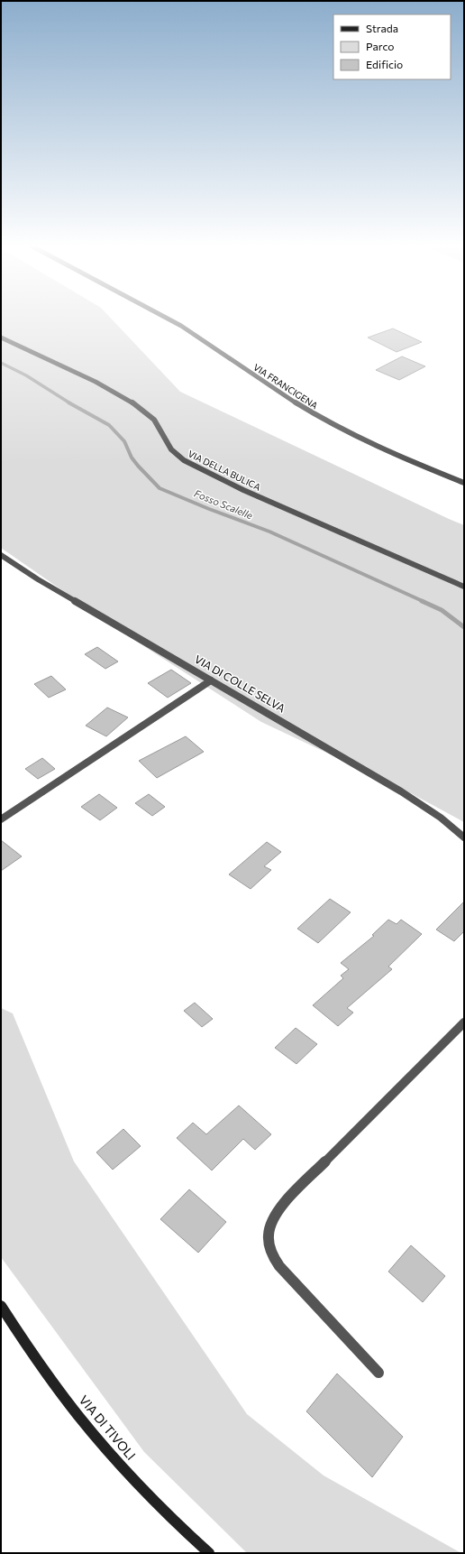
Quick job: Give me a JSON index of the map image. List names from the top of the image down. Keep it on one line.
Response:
{"streets":{"main road":["VIA DI TIVOLI"],"street":["VIA FRANCIGENA","VIA DELLA BULICA","VIA DI COLLE SELVA"]},"water":["Fosso Scalelle"],"legend":["Strada","Parco","Edificio"]}
